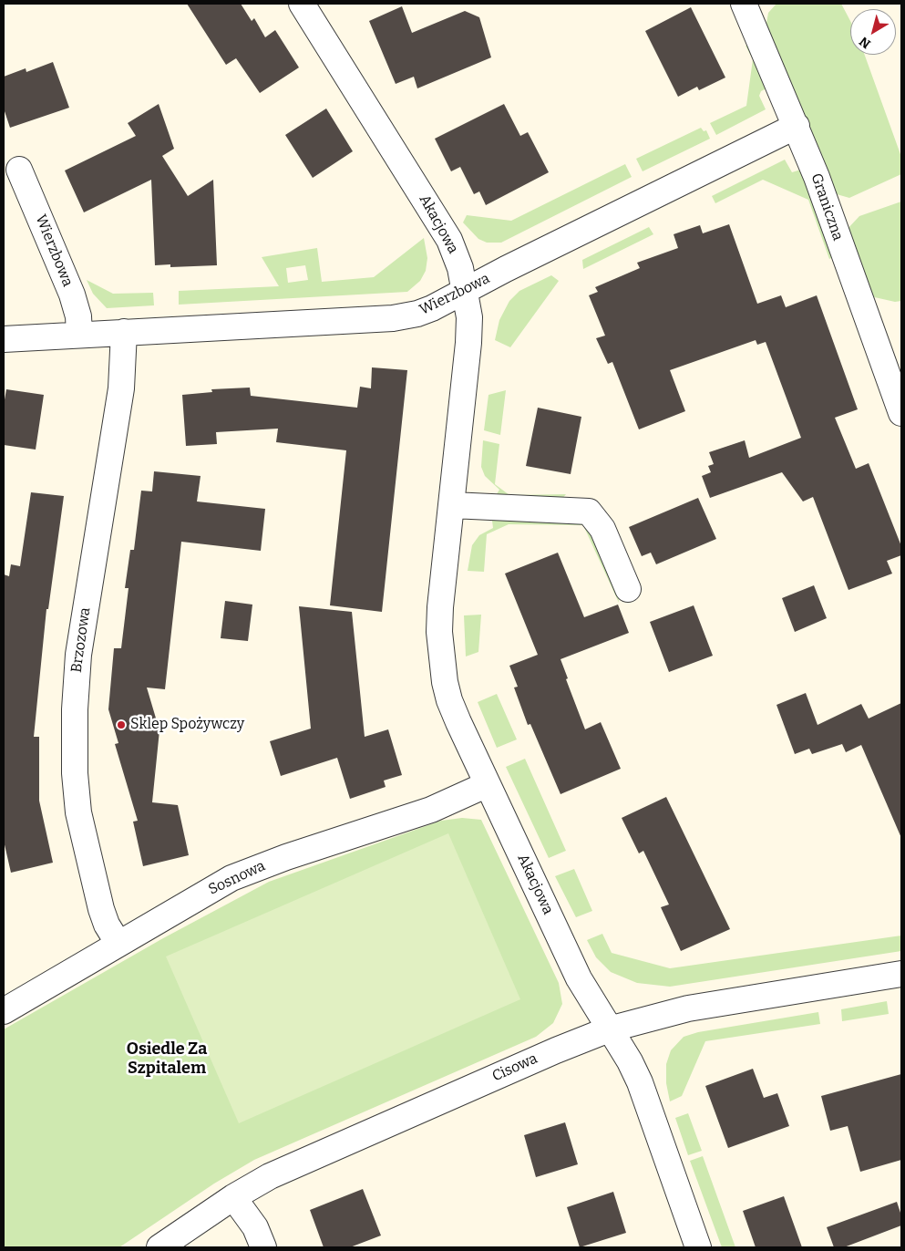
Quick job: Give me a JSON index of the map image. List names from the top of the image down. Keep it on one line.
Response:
{"streets":{"street":["Graniczna","Akacjowa","Wierzbowa","Brzozowa","Sosnowa","Cisowa"]},"crossings":[["Graniczna","Wierzbowa"],["Akacjowa","Wierzbowa"],["Akacjowa","Sosnowa"],["Akacjowa","Cisowa"],["Wierzbowa","Brzozowa"],["Brzozowa","Sosnowa"]],"districts":["Osiedle Za Szpitalem"],"places":["Sklep Spożywczy"],"north":"bottom left"}
